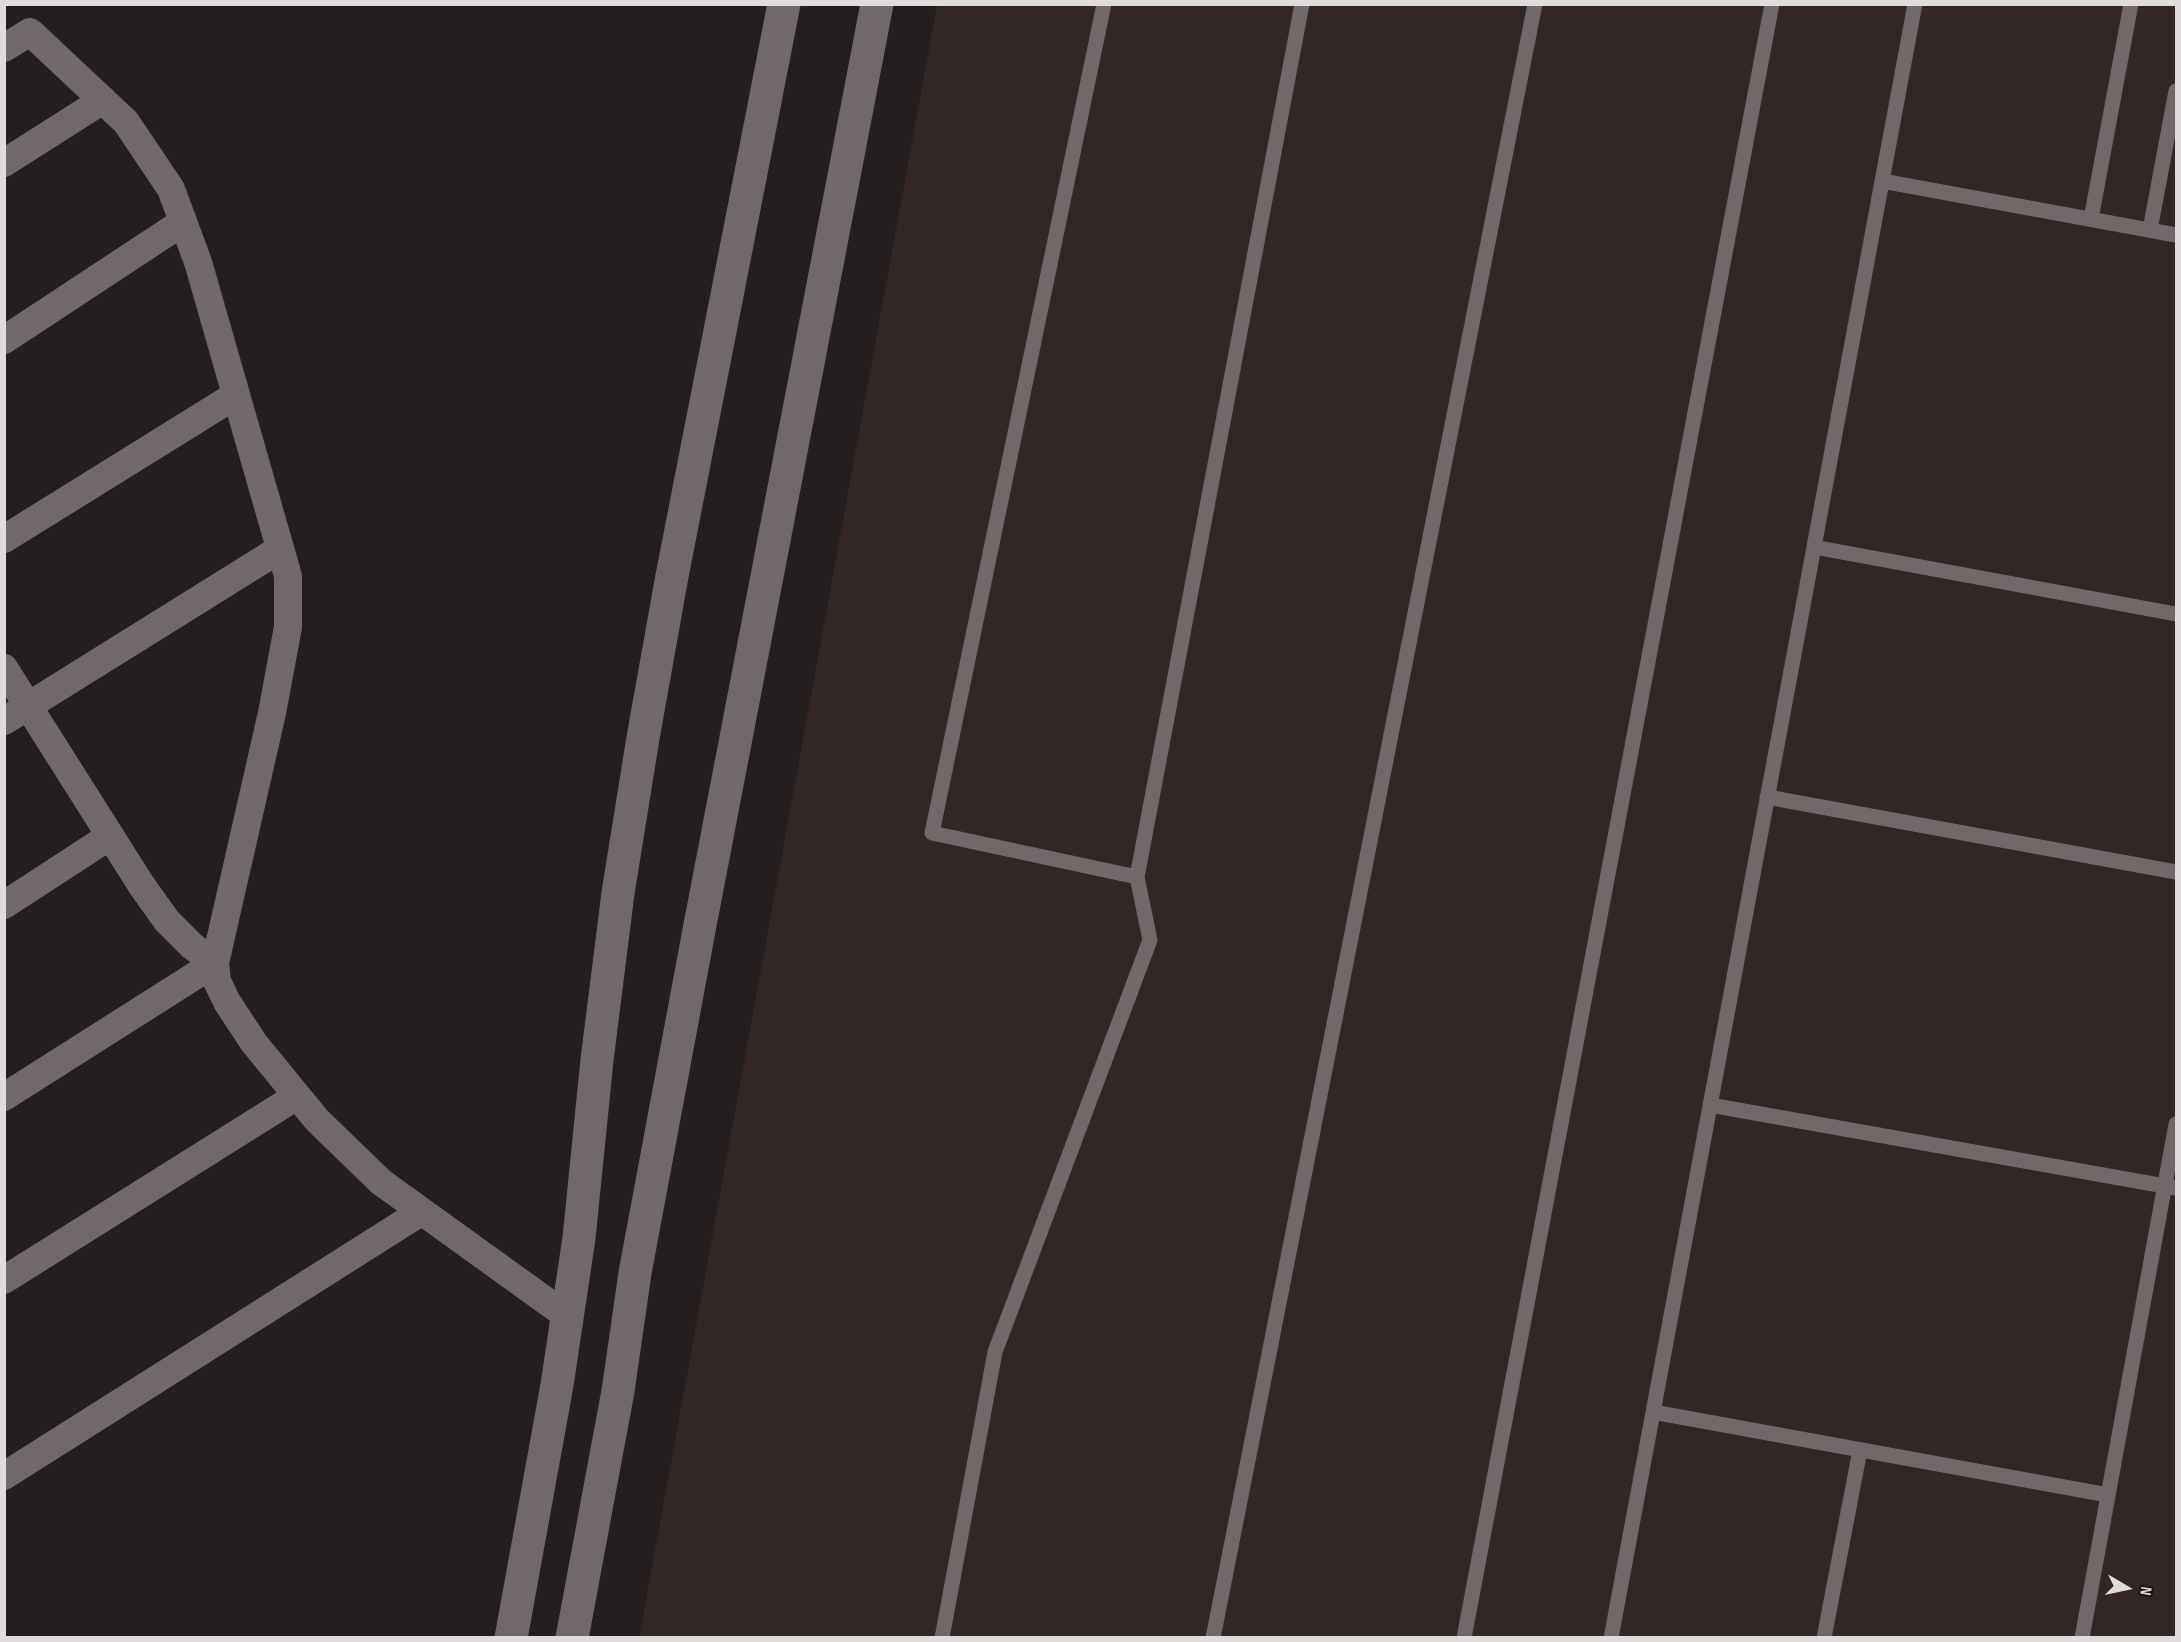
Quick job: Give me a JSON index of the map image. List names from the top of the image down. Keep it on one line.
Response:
{"north":"right"}
